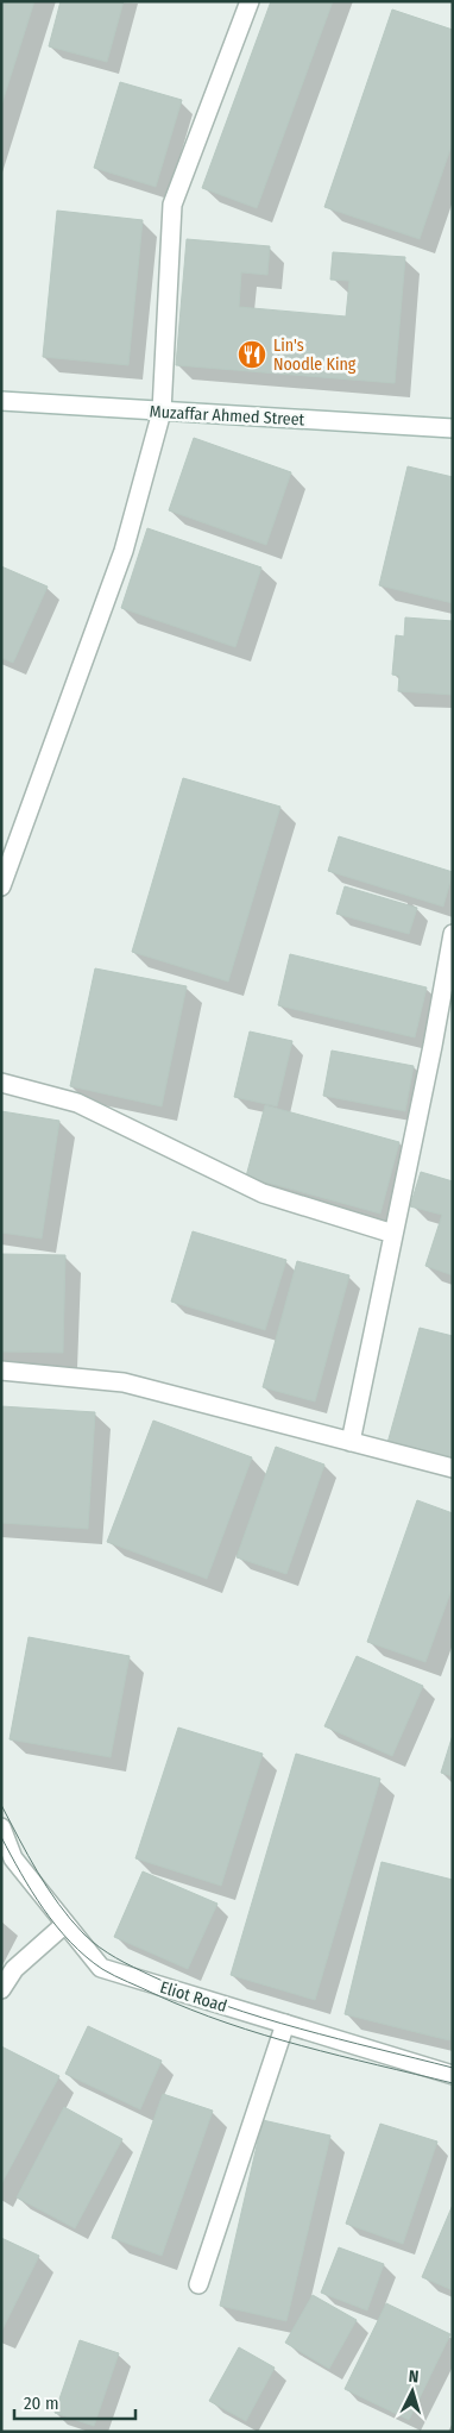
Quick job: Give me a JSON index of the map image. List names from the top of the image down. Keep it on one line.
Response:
{"streets":{"street":["Muzaffar Ahmed Street","Eliot Road"]},"places":{"restaurant":["Lin's Noodle King"]},"scale_bar":"20 m","north":"top"}
